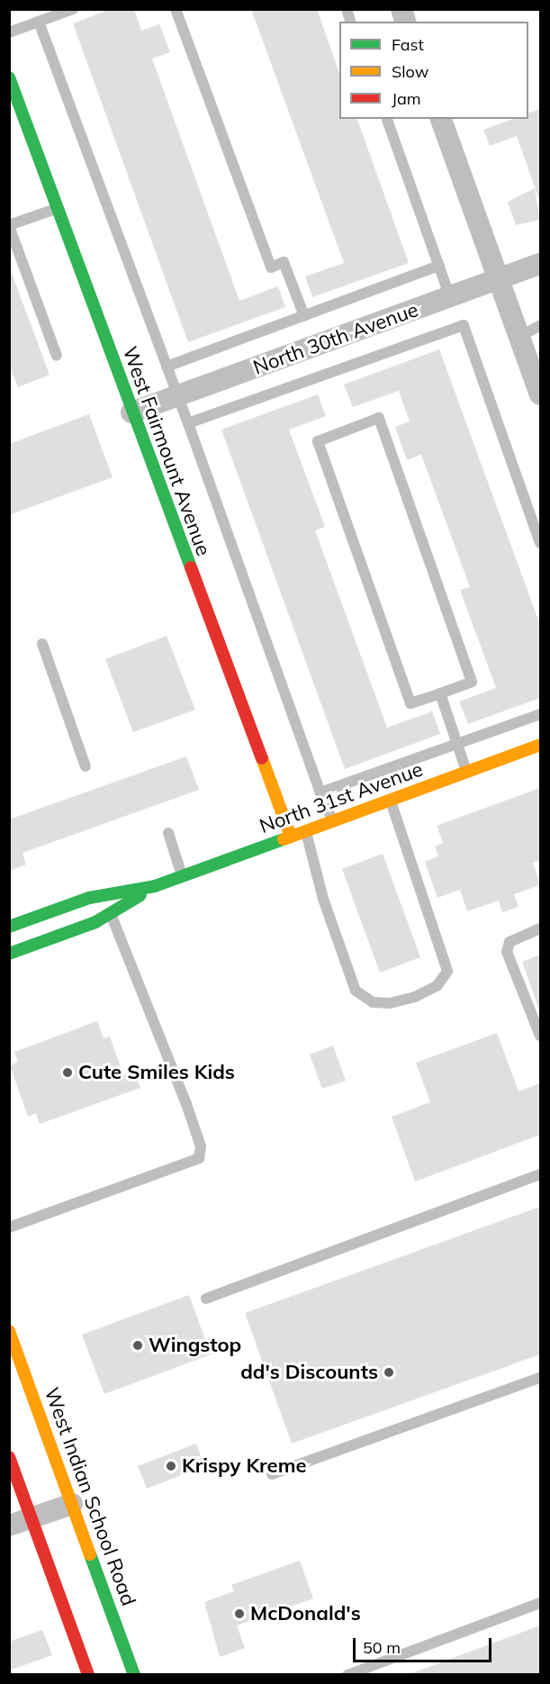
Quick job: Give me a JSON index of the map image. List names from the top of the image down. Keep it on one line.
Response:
{"streets":{"street":["North 30th Avenue","West Fairmount Avenue","North 31st Avenue","West Indian School Road"]},"crossings":[["North 30th Avenue","West Fairmount Avenue"],["West Fairmount Avenue","North 31st Avenue"]],"places":["Cute Smiles Kids","Wingstop","dd's Discounts","Krispy Kreme","McDonald's"],"legend":["Fast","Slow","Jam"],"scale_bar":"50 m"}
